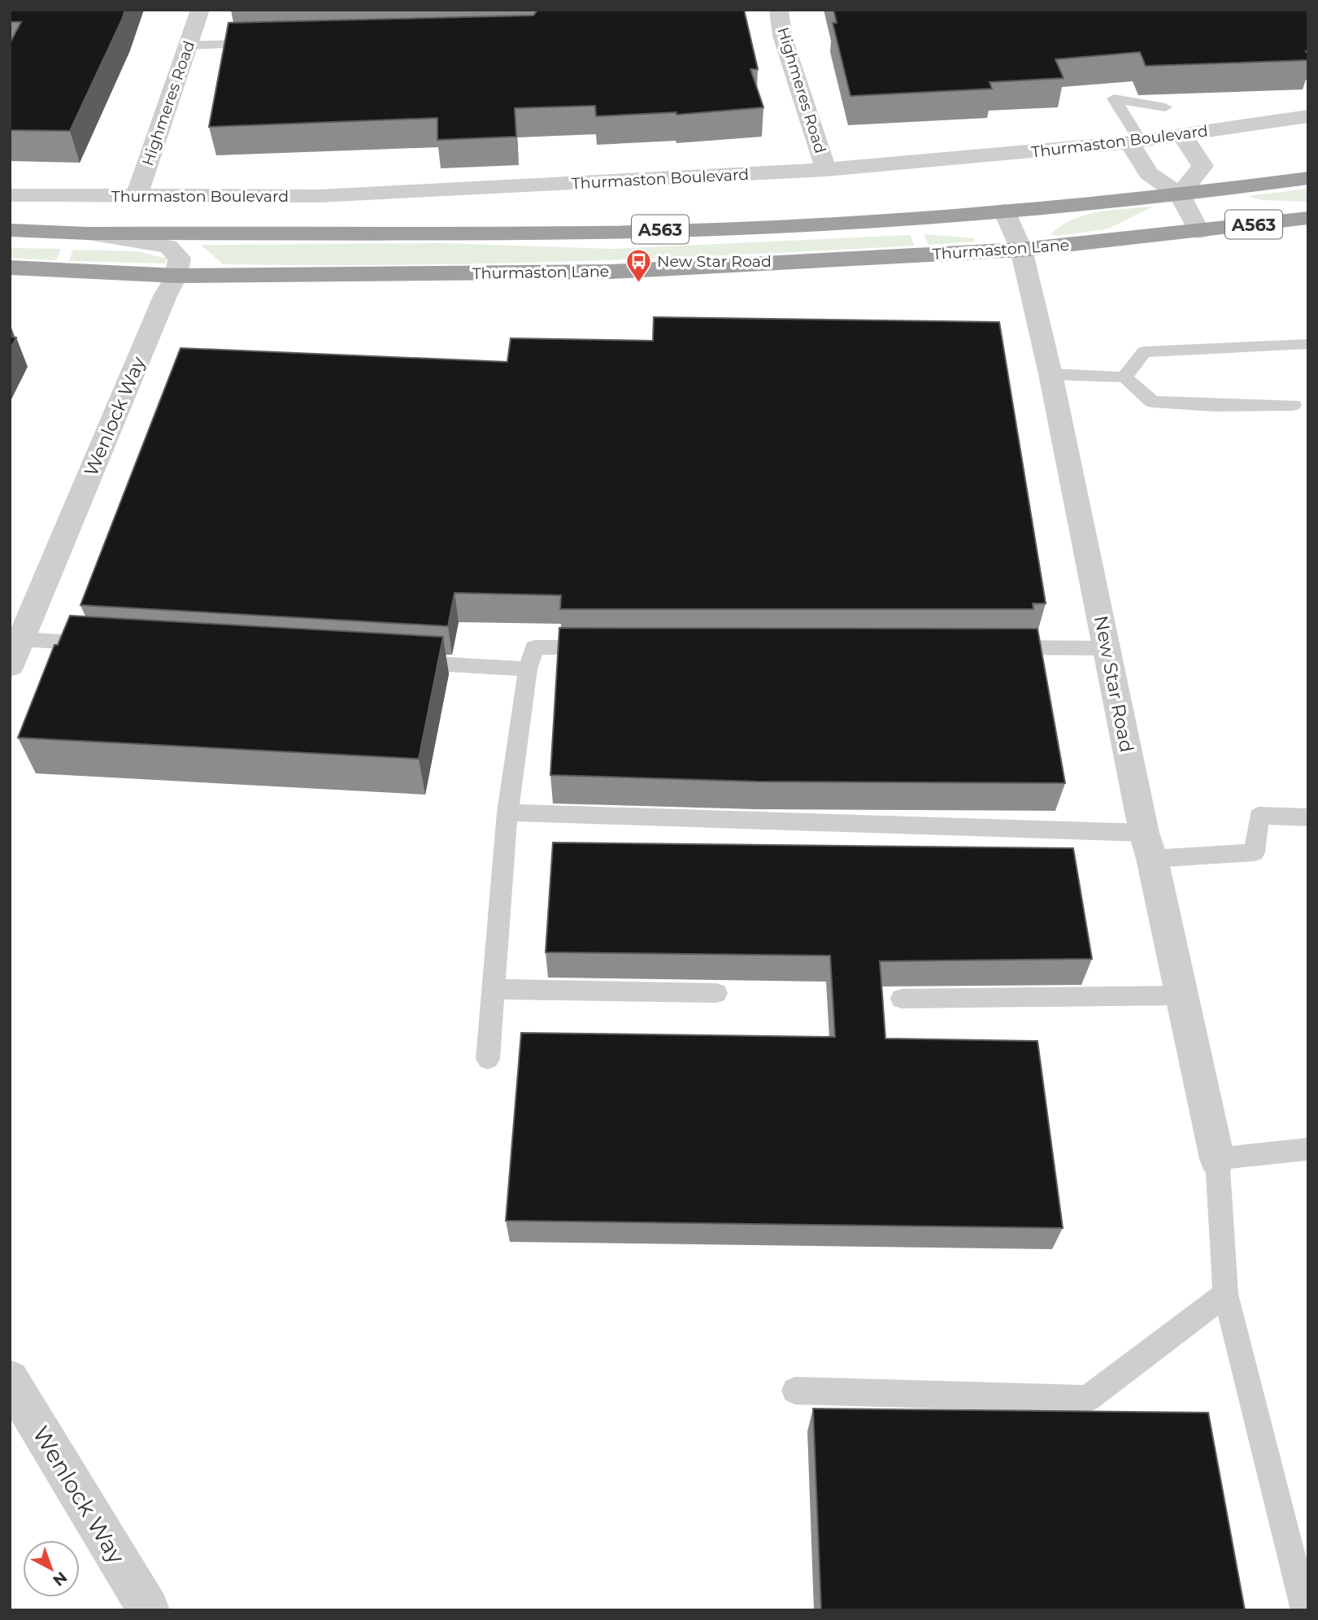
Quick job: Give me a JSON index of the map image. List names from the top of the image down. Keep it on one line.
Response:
{"streets":{"highway":["A563","Thurmaston Lane"],"street":["Highmeres Road","Thurmaston Boulevard","Wenlock Way","New Star Road"]},"crossings":[["Highmeres Road","Thurmaston Boulevard"],["A563","New Star Road"],["Thurmaston Lane","Wenlock Way"],["Thurmaston Lane","New Star Road"]],"places":{"bus stop":["New Star Road"]},"north":"bottom right"}
